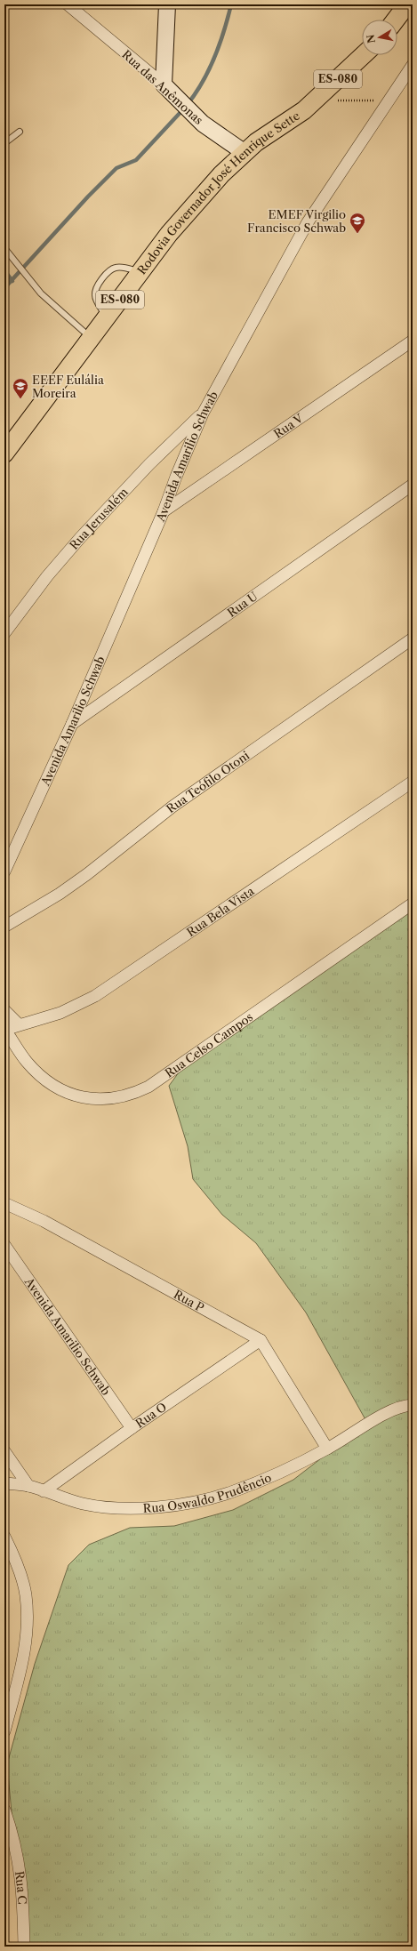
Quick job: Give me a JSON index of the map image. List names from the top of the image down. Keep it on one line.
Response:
{"streets":{"main road":["ES-080","Rodovia Governador José Henrique Sette"],"street":["Rua das Anêmonas","Rua V","Avenida Amarilio Schwab","Rua Jerusalém","Rua U","Rua Teófilo Otoni","Rua Bela Vista","Rua Celso Campos","Rua P","Rua O","Rua Oswaldo Prudêncio","Rua C"]},"crossings":[["Rua das Anêmonas","Rodovia Governador José Henrique Sette"],["Rua V","Avenida Amarilio Schwab"],["Avenida Amarilio Schwab","Rua Jerusalém"],["Avenida Amarilio Schwab","Rua U"],["Avenida Amarilio Schwab","Rua O"],["Rua Bela Vista","Rua Celso Campos"],["Rua P","Rua O"],["Rua P","Rua Oswaldo Prudêncio"],["Rua O","Rua Oswaldo Prudêncio"]],"places":{"school or university":["EMEF Virgilio Francisco Schwab","EEEF Eulália Moreira"]},"north":"left"}
